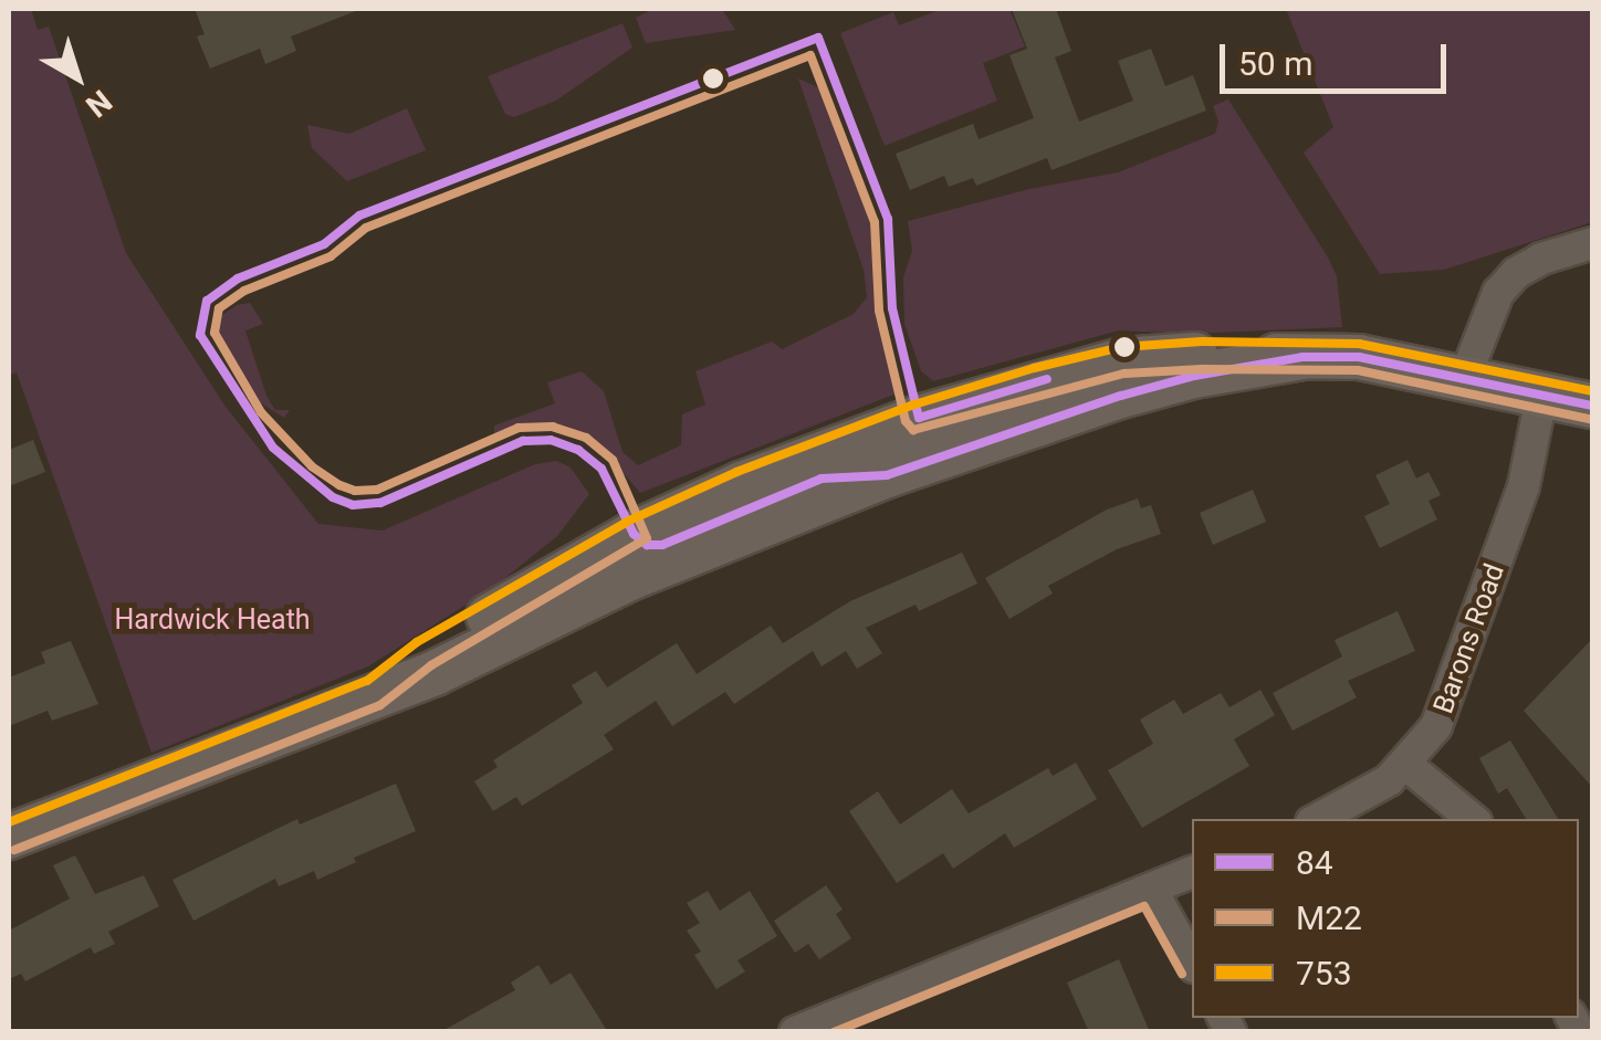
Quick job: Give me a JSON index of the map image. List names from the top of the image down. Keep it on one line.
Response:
{"streets":{"street":["Barons Road"]},"parks":["Hardwick Heath"],"lines":["transit line 84","transit line M22","transit line 753"],"legend":["84","M22","753"],"scale_bar":"50 m","north":"bottom right"}
